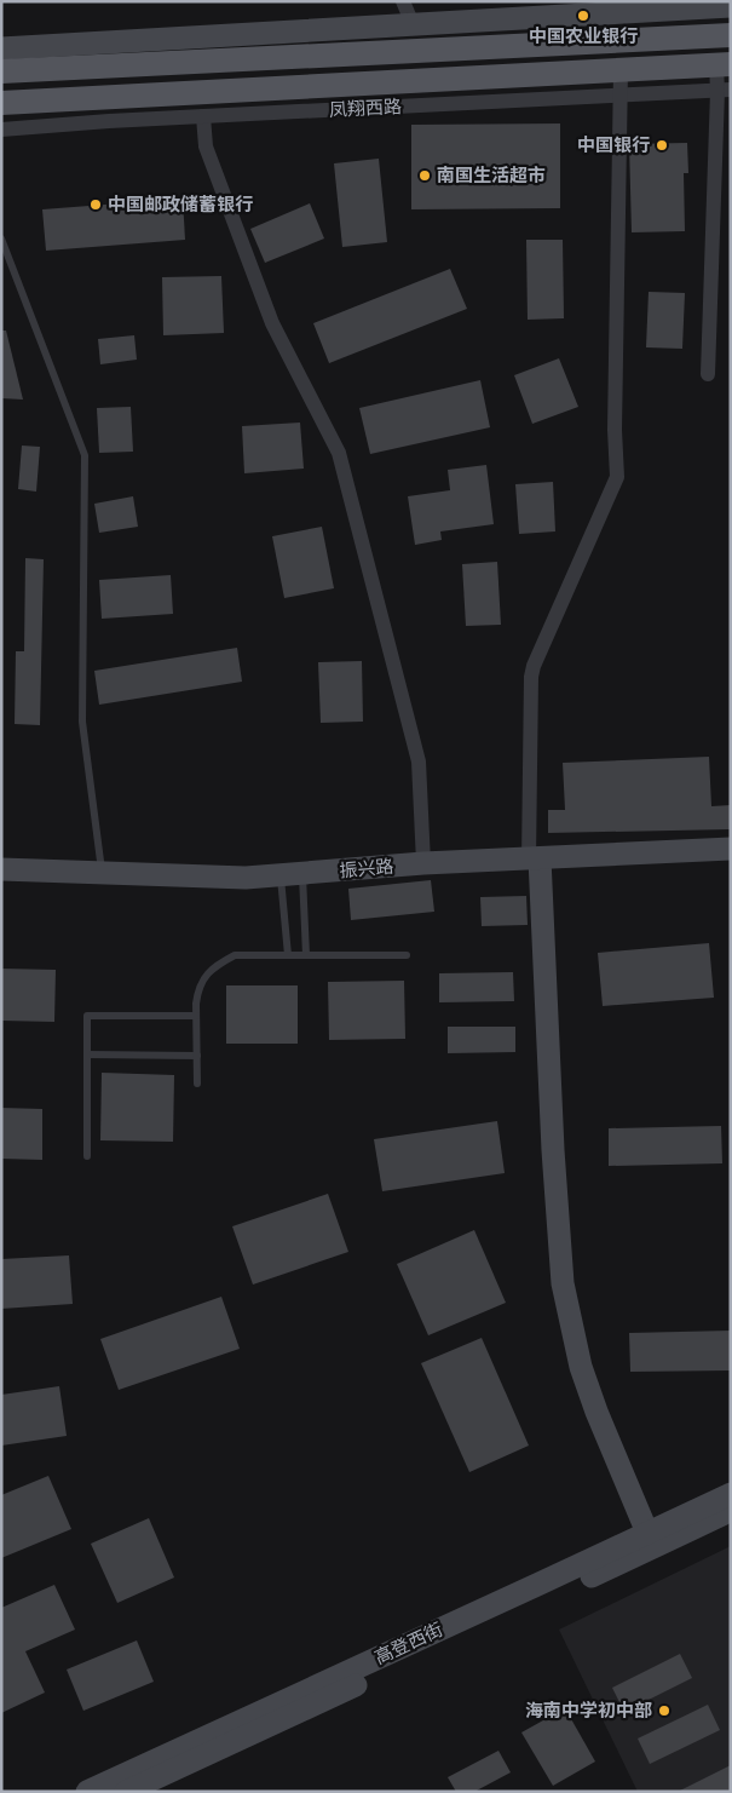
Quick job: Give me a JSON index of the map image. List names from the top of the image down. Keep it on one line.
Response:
{"streets":{"main road":["凤翔西路"],"street":["振兴路","高登西街"]},"places":["中国农业银行","中国银行","南国生活超市","中国邮政储蓄银行","海南中学初中部"]}
